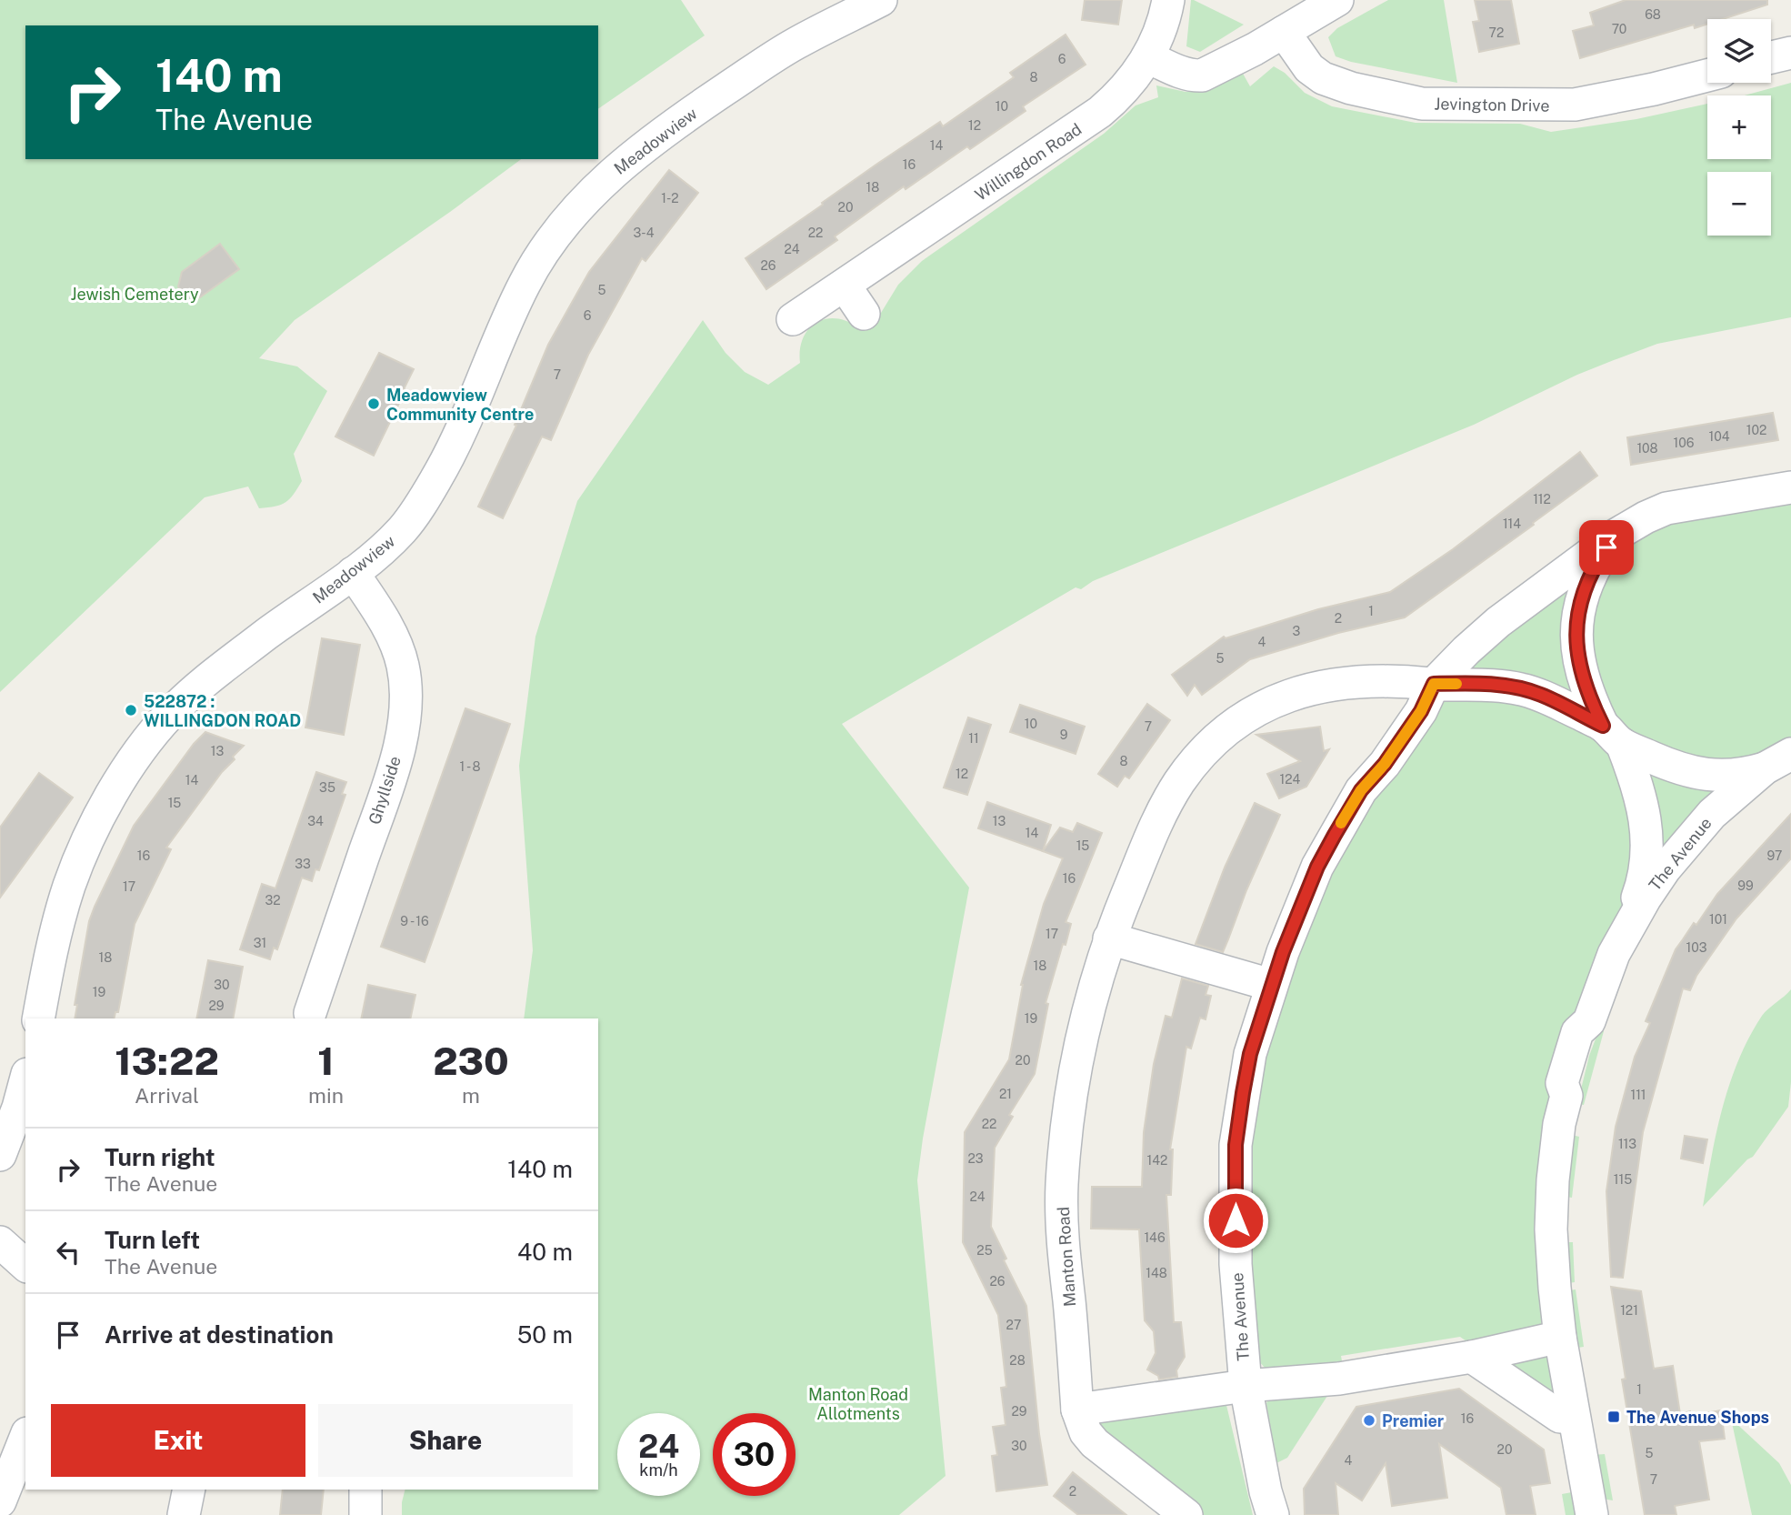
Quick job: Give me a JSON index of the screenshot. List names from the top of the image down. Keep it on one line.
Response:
{"streets":{"street":["Jevington Drive","Meadowview","Willingdon Road","Ghyllside","The Avenue","Manton Road"]},"crossings":[["Meadowview","Ghyllside"],["The Avenue","Manton Road"]],"parks":["Jewish Cemetery","Manton Road Allotments"],"places":{"other":["Meadowview Community Centre","522872 : WILLINGDON ROAD","Premier"],"transit":["The Avenue Shops"]},"house_numbers":["68","70","72","6","8","10","12","14","16","18","1-2","20","3-4","22","24","26","5","6","7","102","104","106","108","112","114","1","2","3","4","5","10","7","9","11","13","8","1 - 8","12","124","14","35","15","34","13","14","15","16","97","33","16","99","17","32","101","9 - 16","17","31","103","18","18","30","19","29","19","20","21","111","22","113","23","142","115","24","146","25","148","26","121","27","28","1","29","16","30","20","5","4","7","2"],"page":{"map_buttons":["+","−"],"turn":["140 m","The Avenue"],"eta":["13:22","Arrival","1","min","230","m"],"list":[{"name":"Turn right","note":"The Avenue","value":"140 m"},{"name":"Turn left","note":"The Avenue","value":"40 m"},{"name":"Arrive at destination","value":"50 m"}],"buttons":["Exit","Share"],"speed":"24 km/h","limit":"30"}}
